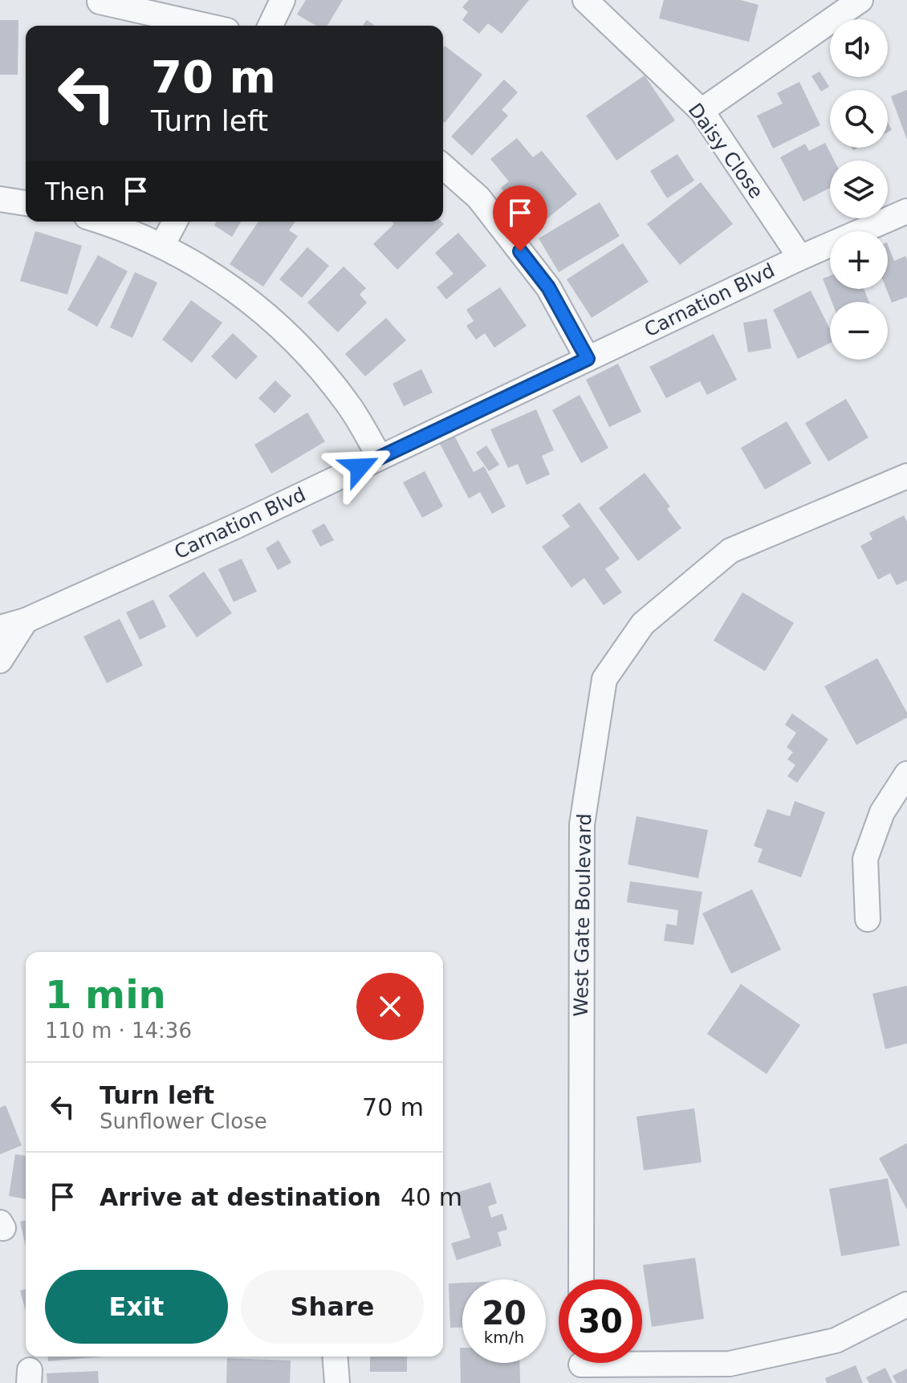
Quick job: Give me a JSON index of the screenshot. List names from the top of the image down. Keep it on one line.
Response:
{"streets":{"street":["Daisy Close","Carnation Blvd","West Gate Boulevard"]},"crossings":[["Daisy Close","Carnation Blvd"]],"page":{"map_buttons":["+","−"],"turn":["70 m","Turn left"],"then":"Then","heading":["1 min","110 m · 14:36"],"list":[{"name":"Turn left","note":"Sunflower Close","value":"70 m"},{"name":"Arrive at destination","value":"40 m"}],"buttons":["Exit","Share"],"speed":"20 km/h","limit":"30"}}
